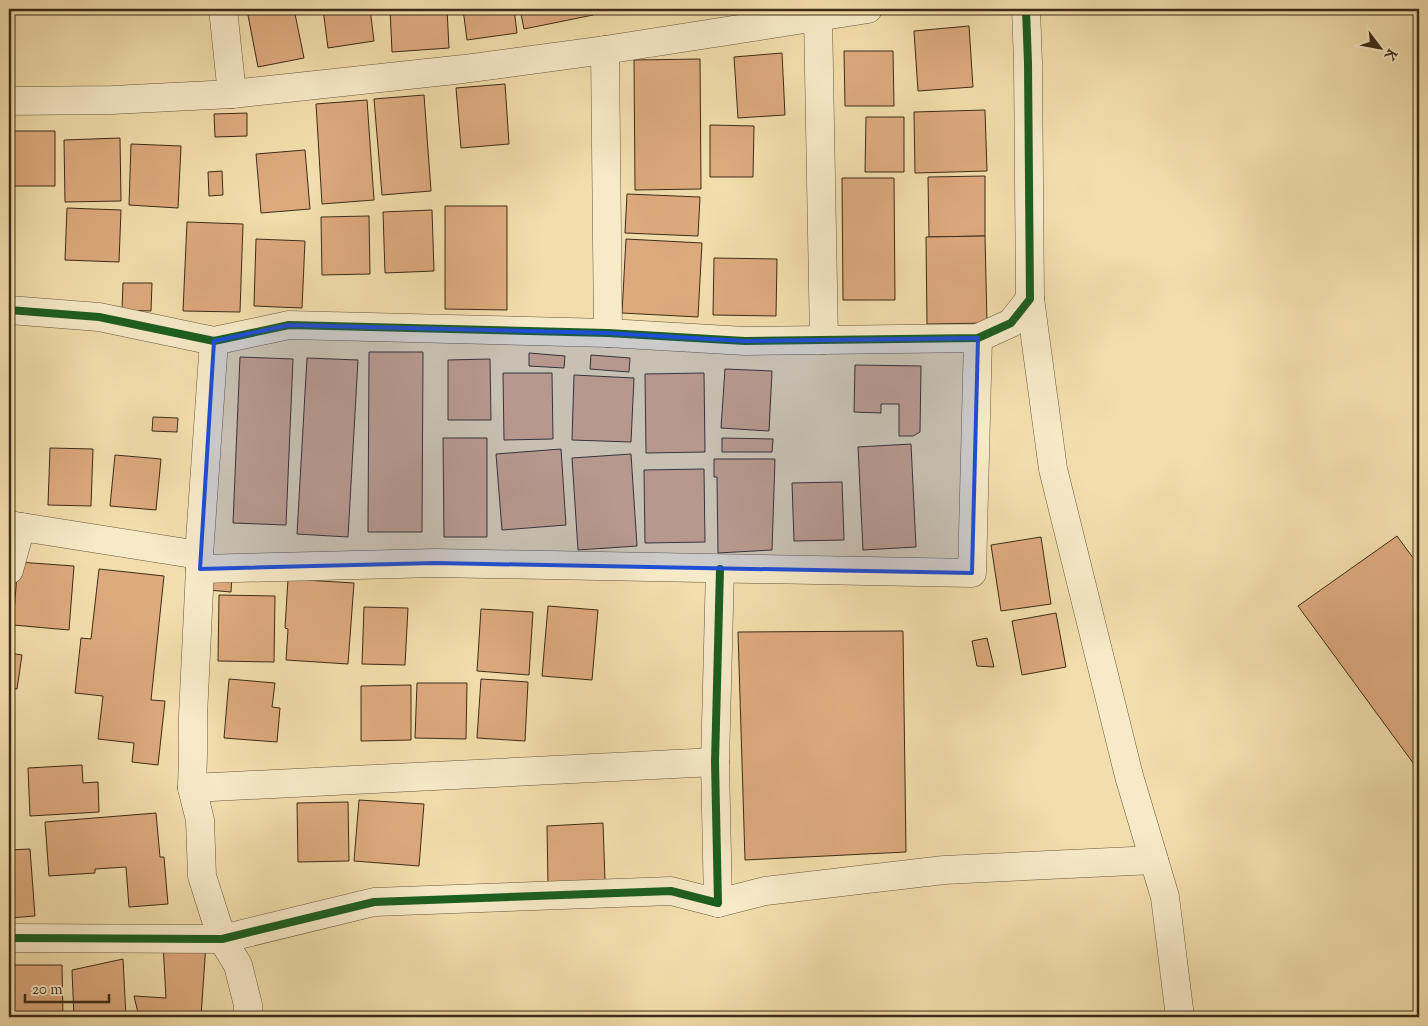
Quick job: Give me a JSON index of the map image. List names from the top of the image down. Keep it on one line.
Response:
{"scale_bar":"20 m","north":"bottom right"}
